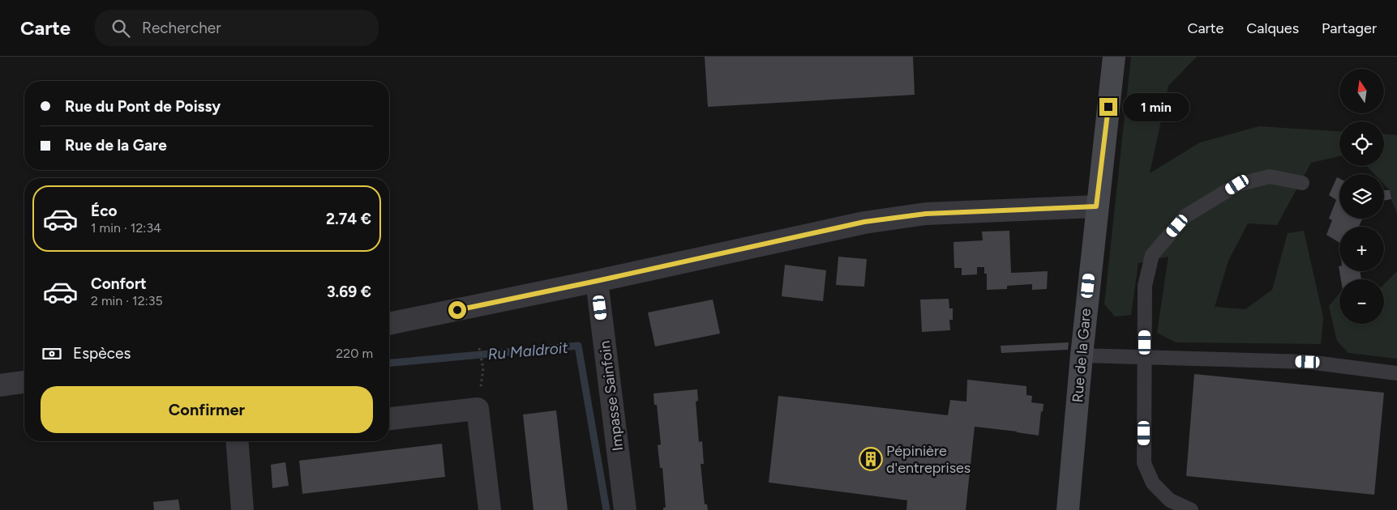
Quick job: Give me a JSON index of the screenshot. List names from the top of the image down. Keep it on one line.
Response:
{"streets":{"main road":["Rue de la Gare"],"street":["Impasse Sainfoin"]},"water":["Ru Maldroit"],"places":{"building":["Pépinière d'entreprises"]},"north":"top","page":{"header":"Carte","search":"Rechercher","nav":["Carte","Calques","Partager"],"map_buttons":["+","−"],"banner":["Rue du Pont de Poissy","Rue de la Gare"],"bubble":"1 min","list":[{"name":"Éco","note":"1 min · 12:34","value":"2.74 €"},{"name":"Confort","note":"2 min · 12:35","value":"3.69 €"}],"pay":["Espèces","220 m"],"buttons":"Confirmer"}}
